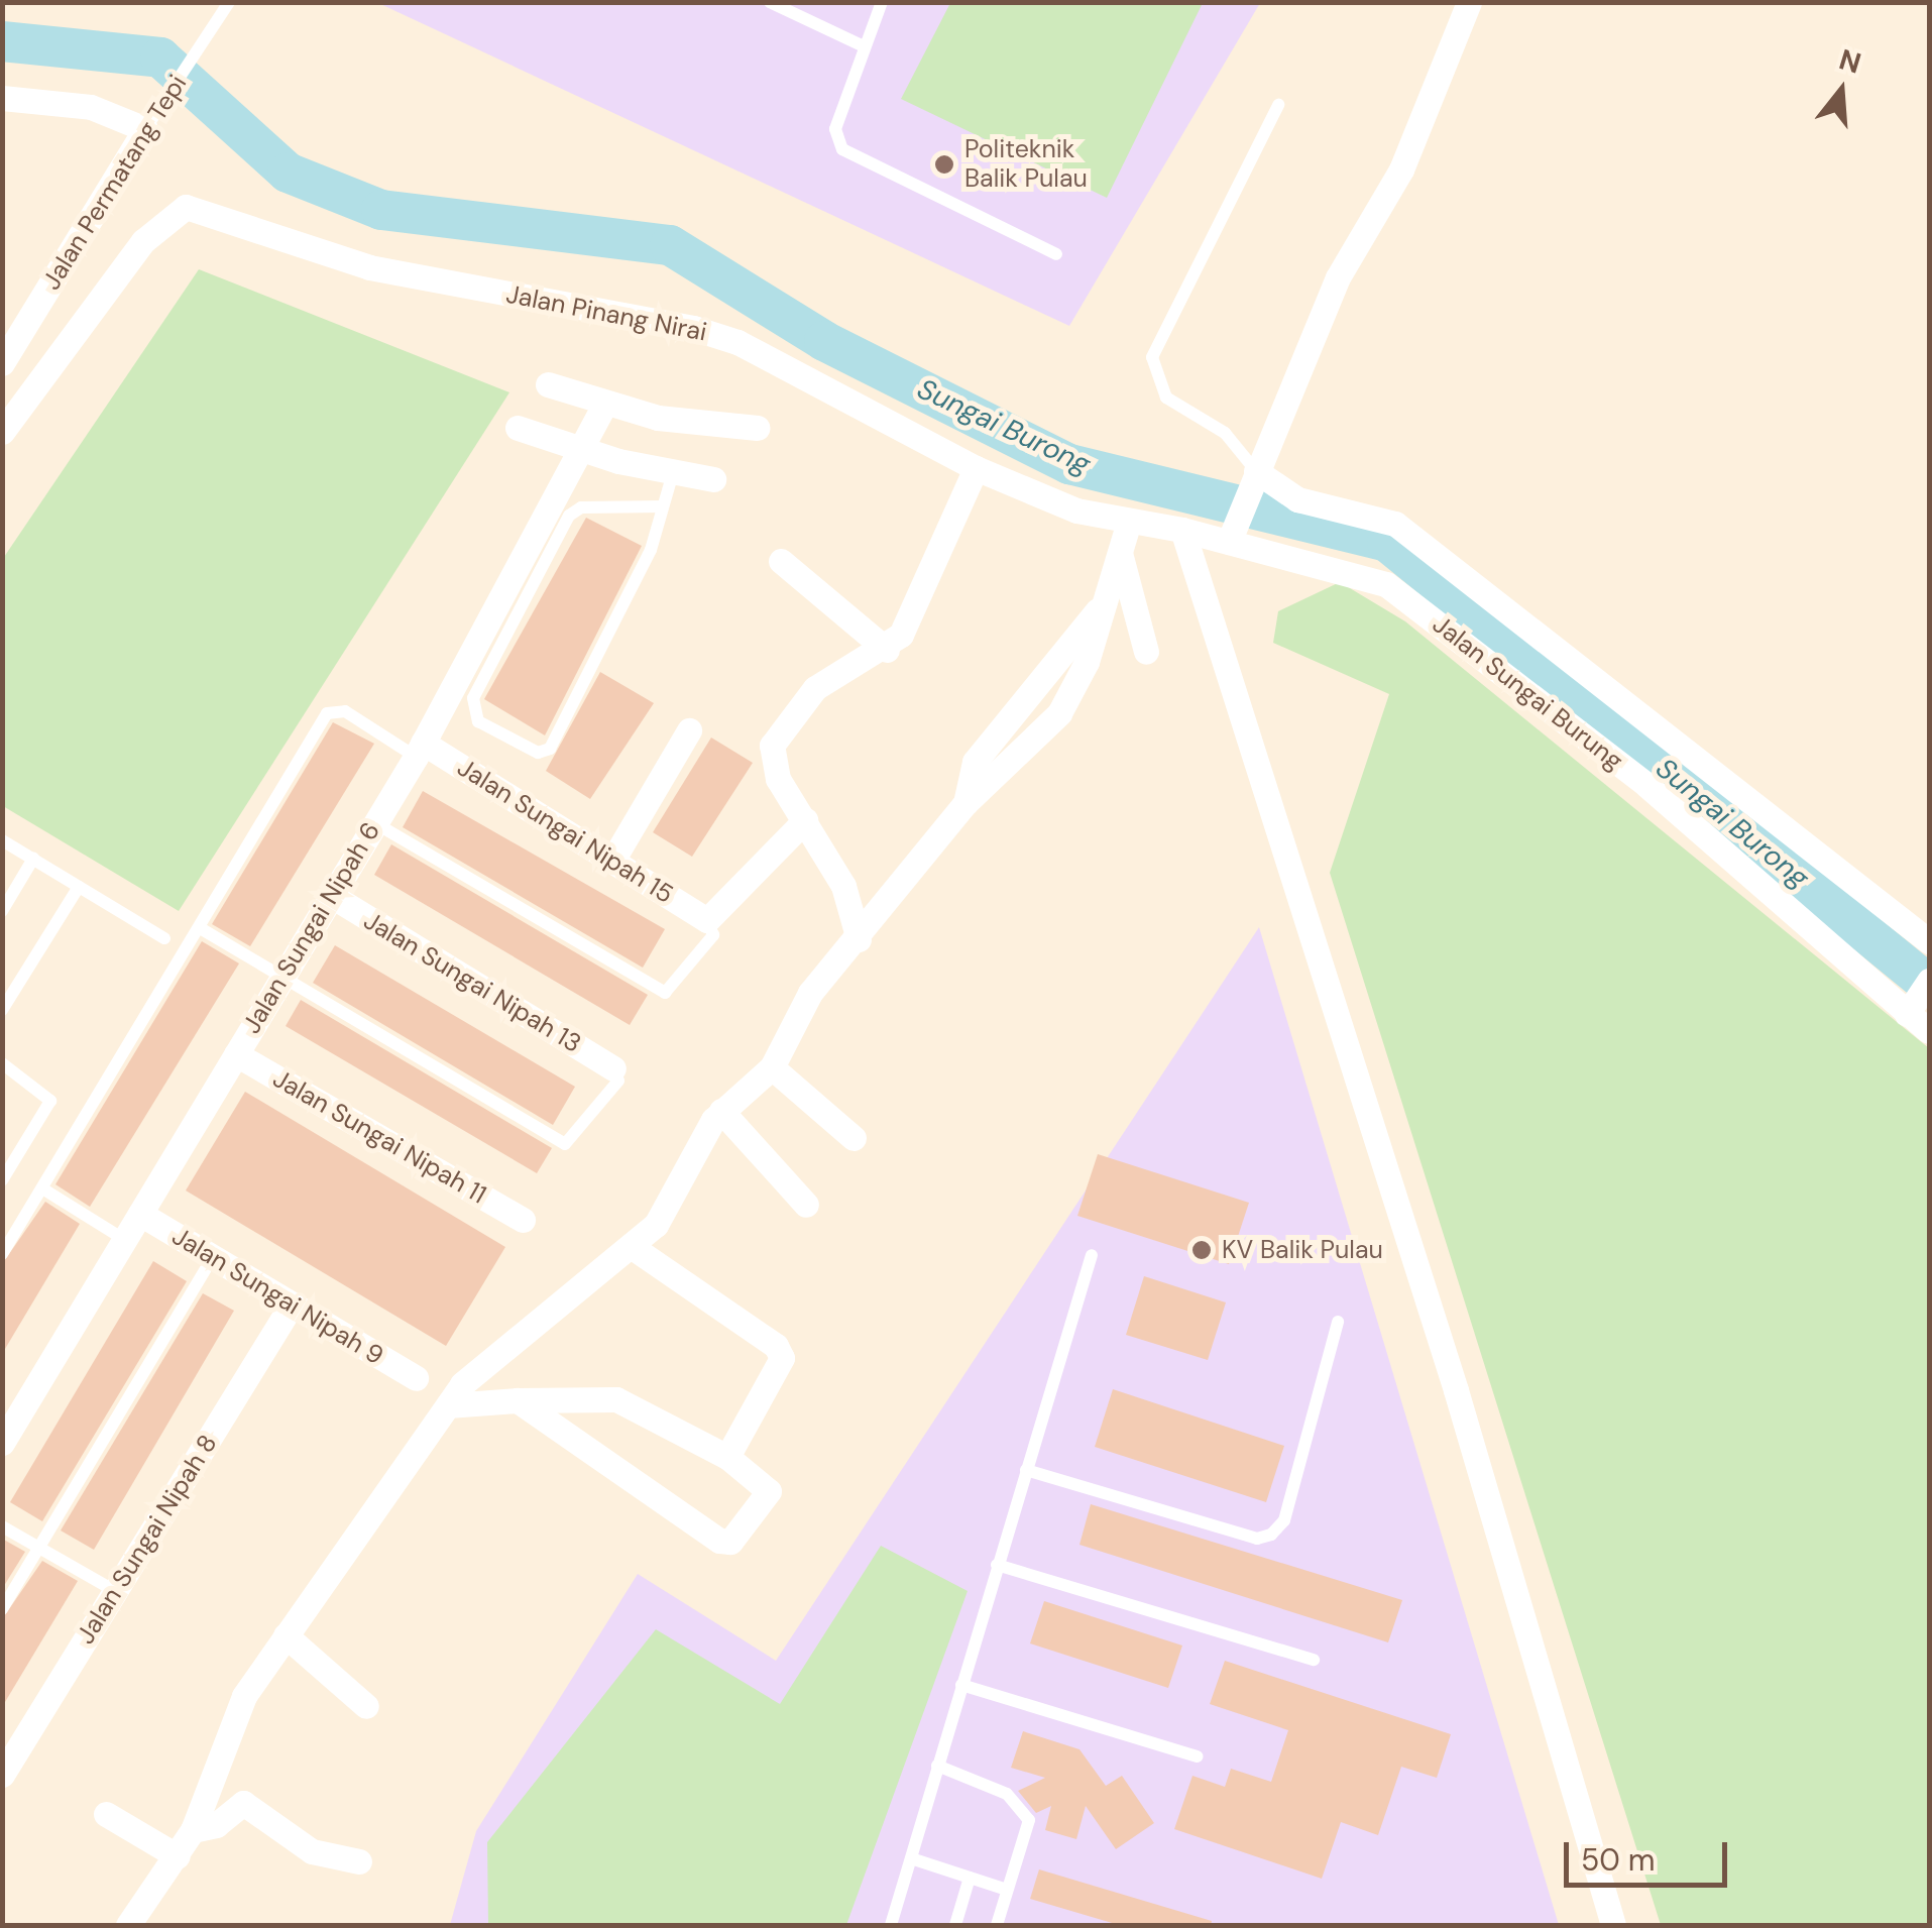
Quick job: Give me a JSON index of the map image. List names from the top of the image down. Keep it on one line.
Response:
{"streets":{"street":["Jalan Permatang Tepi","Jalan Pinang Nirai","Jalan Sungai Burung","Jalan Sungai Nipah 15","Jalan Sungai Nipah 6","Jalan Sungai Nipah 13","Jalan Sungai Nipah 11","Jalan Sungai Nipah 9","Jalan Sungai Nipah 8"]},"crossings":[["Jalan Pinang Nirai","Jalan Sungai Burung"],["Jalan Sungai Nipah 15","Jalan Sungai Nipah 6"],["Jalan Sungai Nipah 6","Jalan Sungai Nipah 13"],["Jalan Sungai Nipah 6","Jalan Sungai Nipah 11"],["Jalan Sungai Nipah 6","Jalan Sungai Nipah 9"],["Jalan Sungai Nipah 9","Jalan Sungai Nipah 8"]],"water":["Sungai Burong"],"places":["Politeknik Balik Pulau","KV Balik Pulau"],"scale_bar":"50 m","north":"top"}
